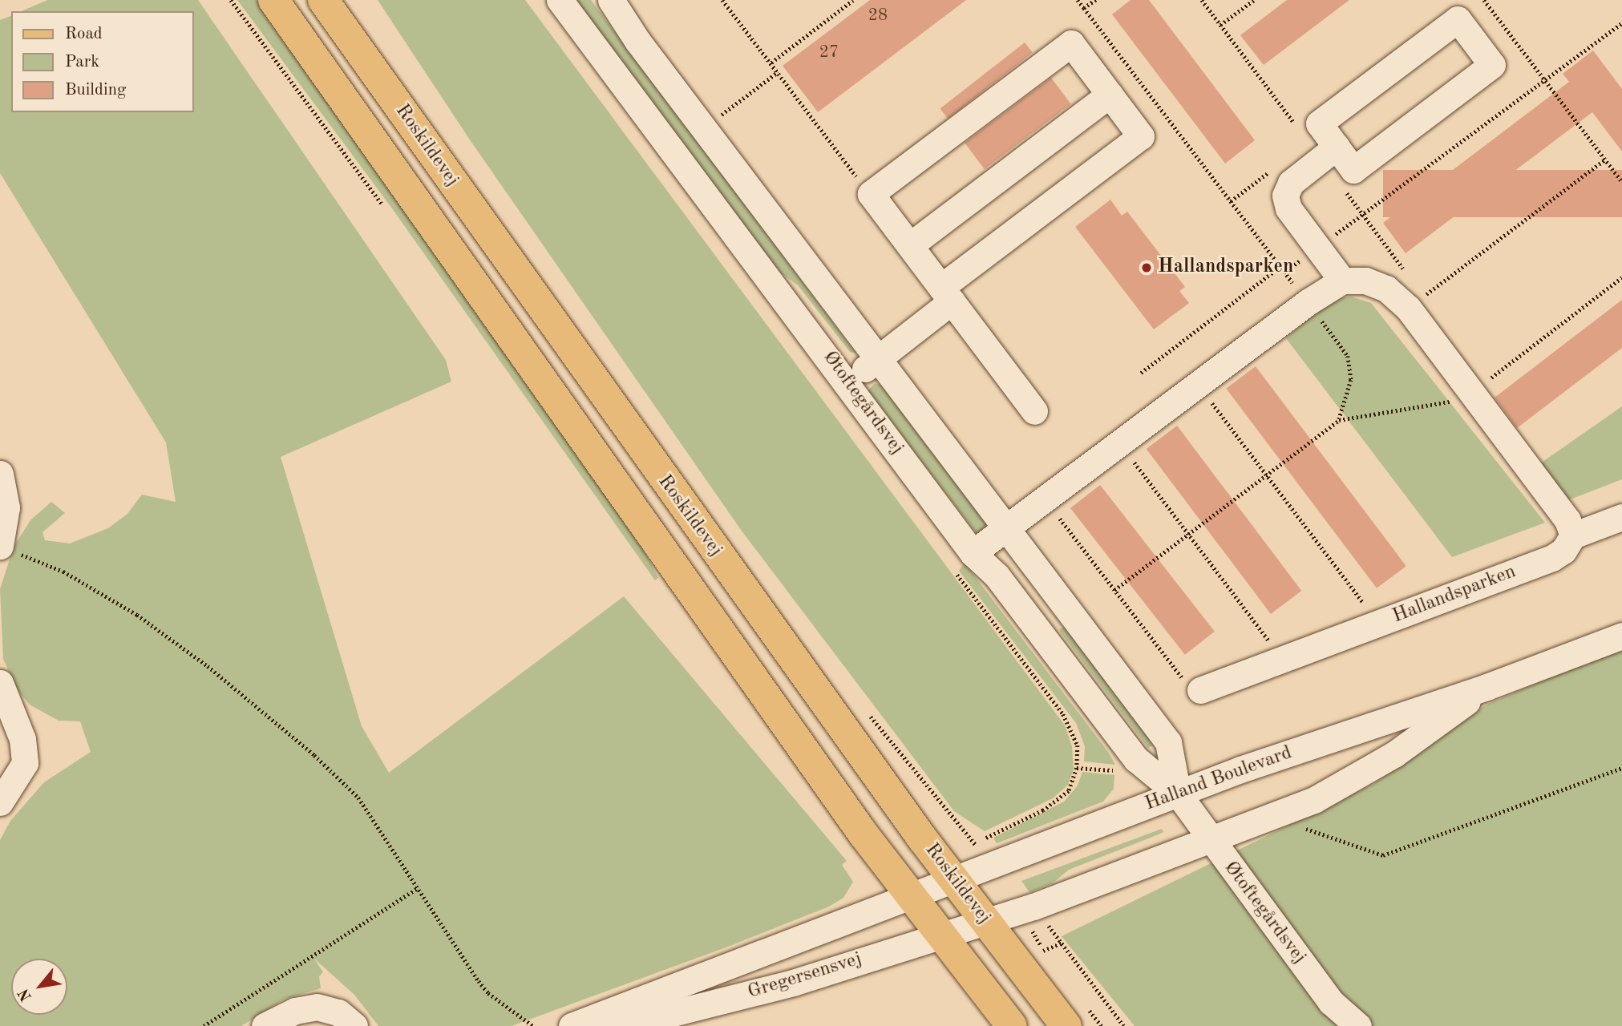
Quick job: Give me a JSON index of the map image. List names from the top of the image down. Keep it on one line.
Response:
{"streets":{"main road":["Roskildevej"],"street":["Øtoftegårdsvej","Hallandsparken","Halland Boulevard","Gregersensvej"]},"crossings":[["Roskildevej","Halland Boulevard"],["Roskildevej","Gregersensvej"],["Øtoftegårdsvej","Halland Boulevard"],["Halland Boulevard","Gregersensvej"]],"places":["Hallandsparken"],"house_numbers":["28","27"],"legend":["Road","Park","Building"],"north":"bottom left"}
